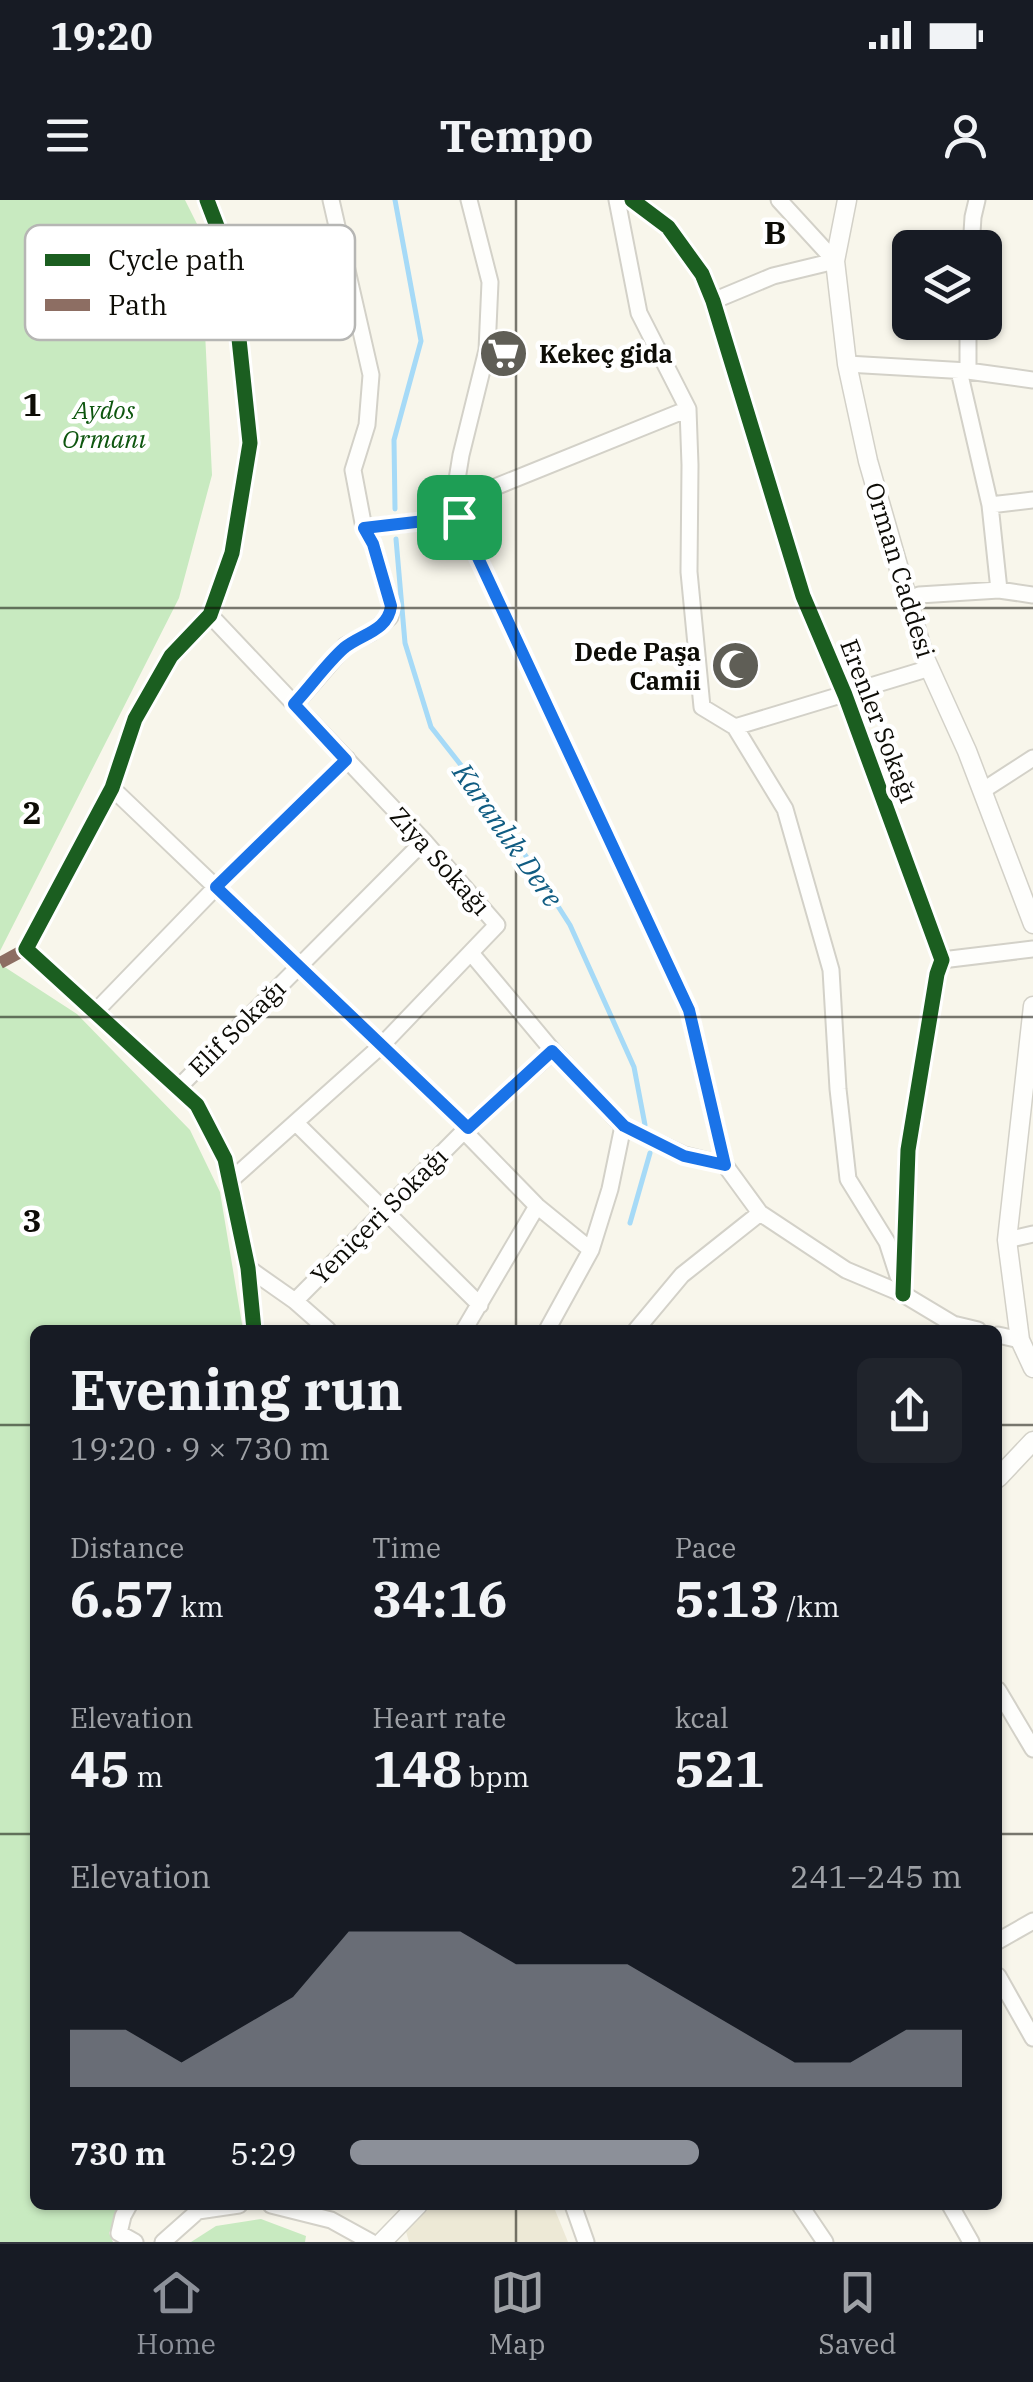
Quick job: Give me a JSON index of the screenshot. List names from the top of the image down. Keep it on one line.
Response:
{"streets":{"street":["Orman Caddesi","Erenler Sokağı","Ziya Sokağı","Elif Sokağı","Yeniçeri Sokağı"]},"crossings":[["Ziya Sokağı","Elif Sokağı"]],"water":["Karanlık Dere"],"parks":["Aydos Ormanı"],"places":{"supermarket":["Kekeç gida"],"mosque":["Dede Paşa Camii"]},"legend":["Cycle path","Path"],"page":{"status":"19:20","header":"Tempo","heading":["Evening run","19:20 · 9 × 730 m"],"stats":[["Distance","6.57 km"],["Time","34:16"],["Pace","5:13 /km"],["Elevation","45 m"],["Heart rate","148 bpm"],["kcal","521"]],"chart":["Elevation","241–245 m"],"list":[{"name":"730 m","note":"5:29"}],"tabs":["Home","Map","Saved"]},"grid":{"columns":["B"],"rows":["1","2","3"]}}
